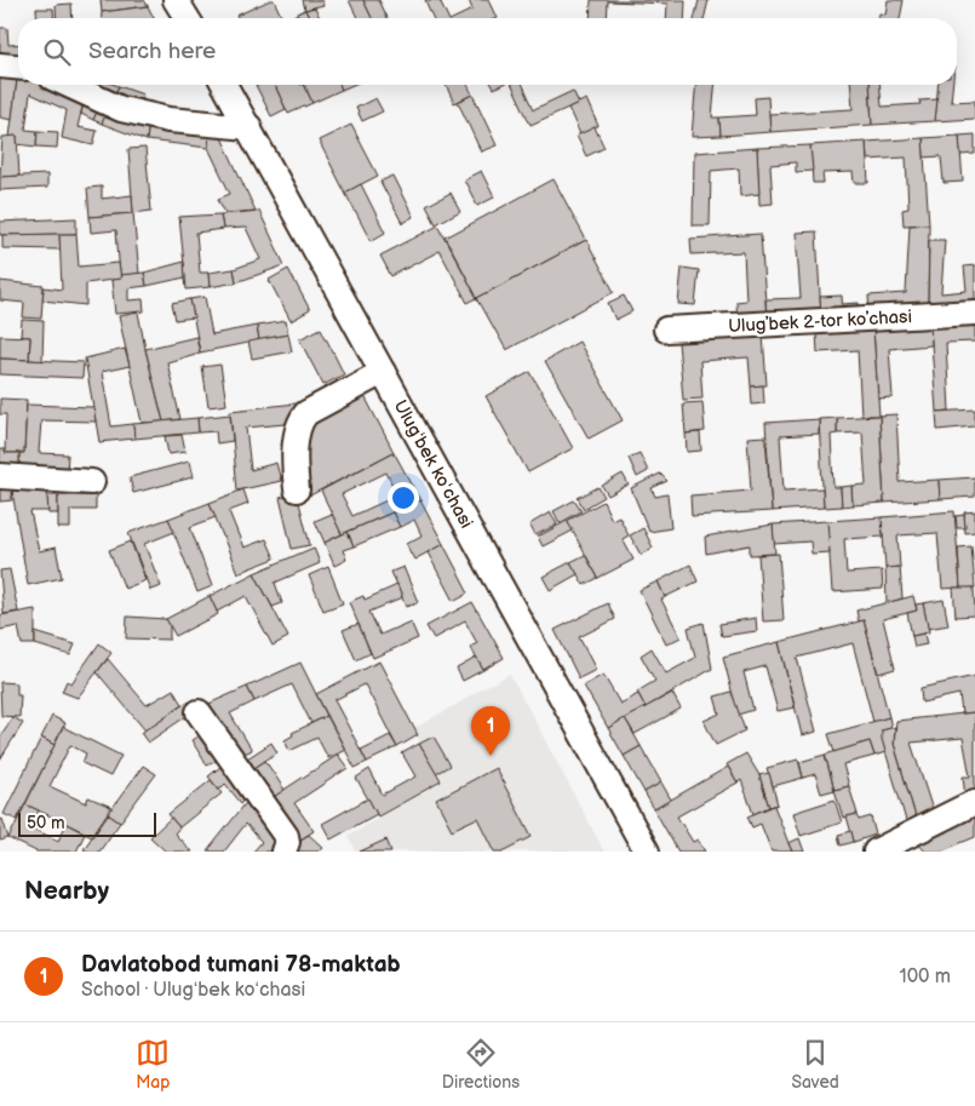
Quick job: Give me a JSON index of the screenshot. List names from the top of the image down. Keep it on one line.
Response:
{"streets":{"street":["Ulugʼbek 2-tor koʼchasi","Ulugʻbek koʻchasi"]},"scale_bar":"50 m","page":{"search":"Search here","pins":"1","scale":"50 m","heading":"Nearby","list":[{"mark":"1","name":"Davlatobod tumani 78-maktab","note":"School · Ulugʻbek koʻchasi","value":"100 m"}],"nav":["Map","Directions","Saved"]}}
